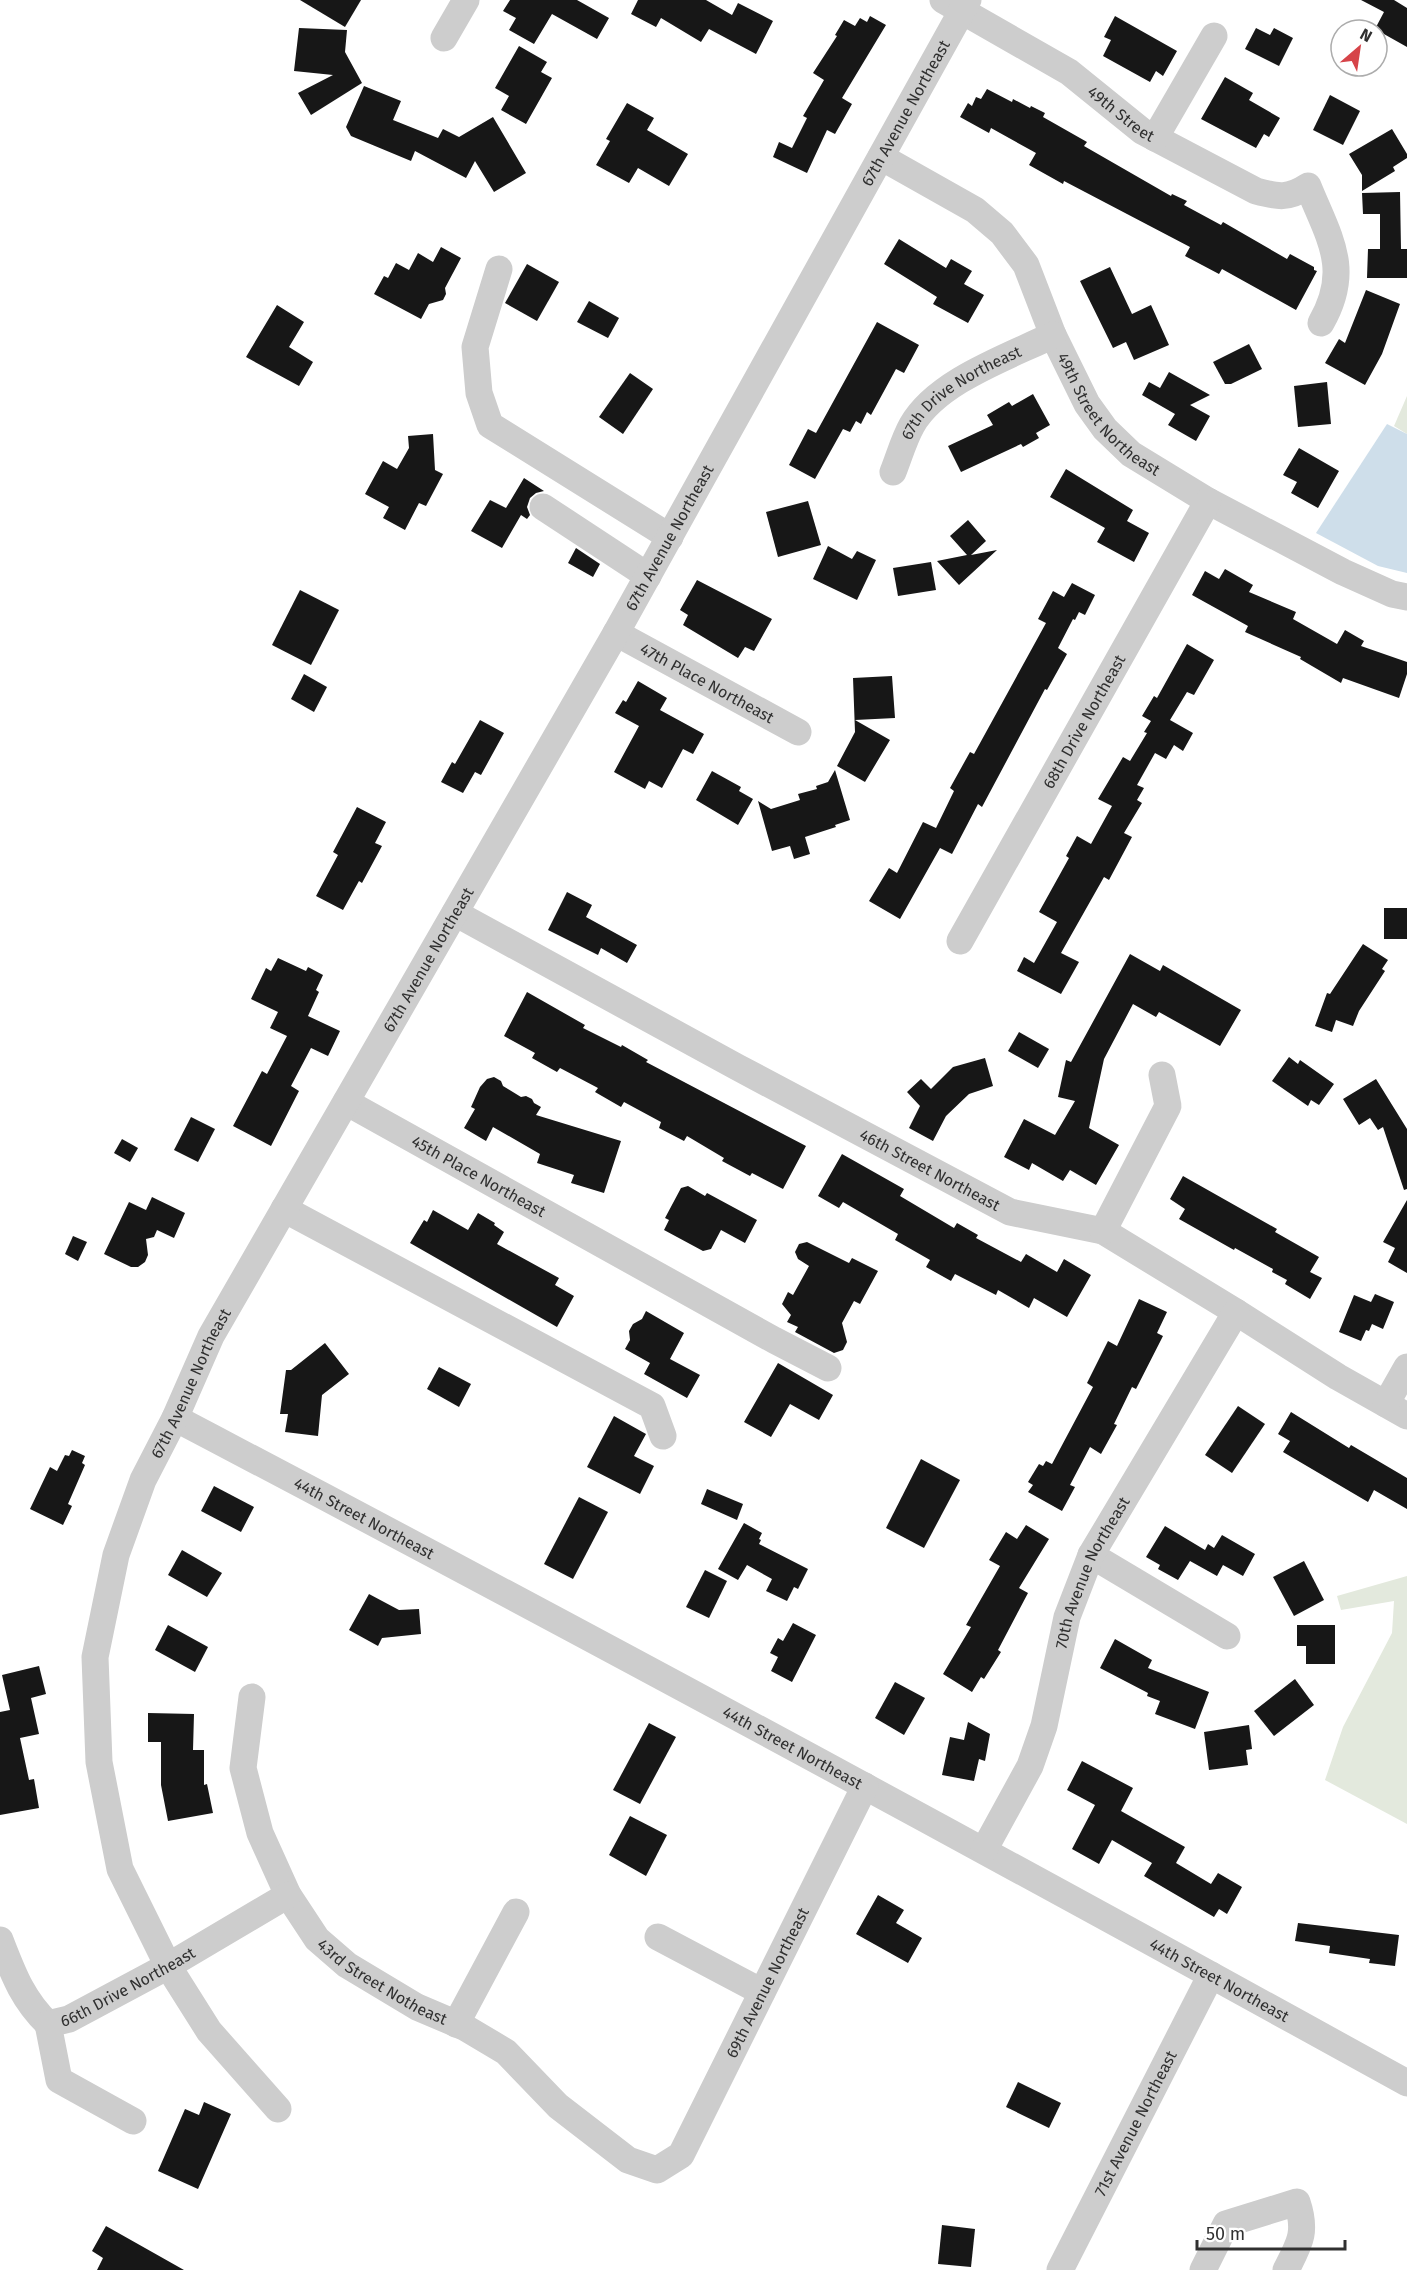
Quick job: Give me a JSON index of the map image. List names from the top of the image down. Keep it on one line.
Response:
{"streets":{"street":["49th Street","67th Avenue Northeast","67th Drive Northeast","49th Street Northeast","47th Place Northeast","68th Drive Northeast","46th Street Northeast","45th Place Northeast","44th Street Northeast","70th Avenue Northeast","43rd Street Notheast","69th Avenue Northeast","66th Drive Northeast","71st Avenue Northeast"]},"crossings":[["49th Street","67th Avenue Northeast"],["67th Avenue Northeast","49th Street Northeast"],["67th Avenue Northeast","47th Place Northeast"],["67th Avenue Northeast","46th Street Northeast"],["67th Avenue Northeast","45th Place Northeast"],["67th Avenue Northeast","44th Street Northeast"],["67th Avenue Northeast","66th Drive Northeast"],["67th Drive Northeast","49th Street Northeast"],["49th Street Northeast","68th Drive Northeast"],["46th Street Northeast","70th Avenue Northeast"],["44th Street Northeast","70th Avenue Northeast"],["44th Street Northeast","69th Avenue Northeast"],["44th Street Northeast","71st Avenue Northeast"],["43rd Street Notheast","69th Avenue Northeast"],["43rd Street Notheast","66th Drive Northeast"]],"scale_bar":"50 m","north":"top right"}
